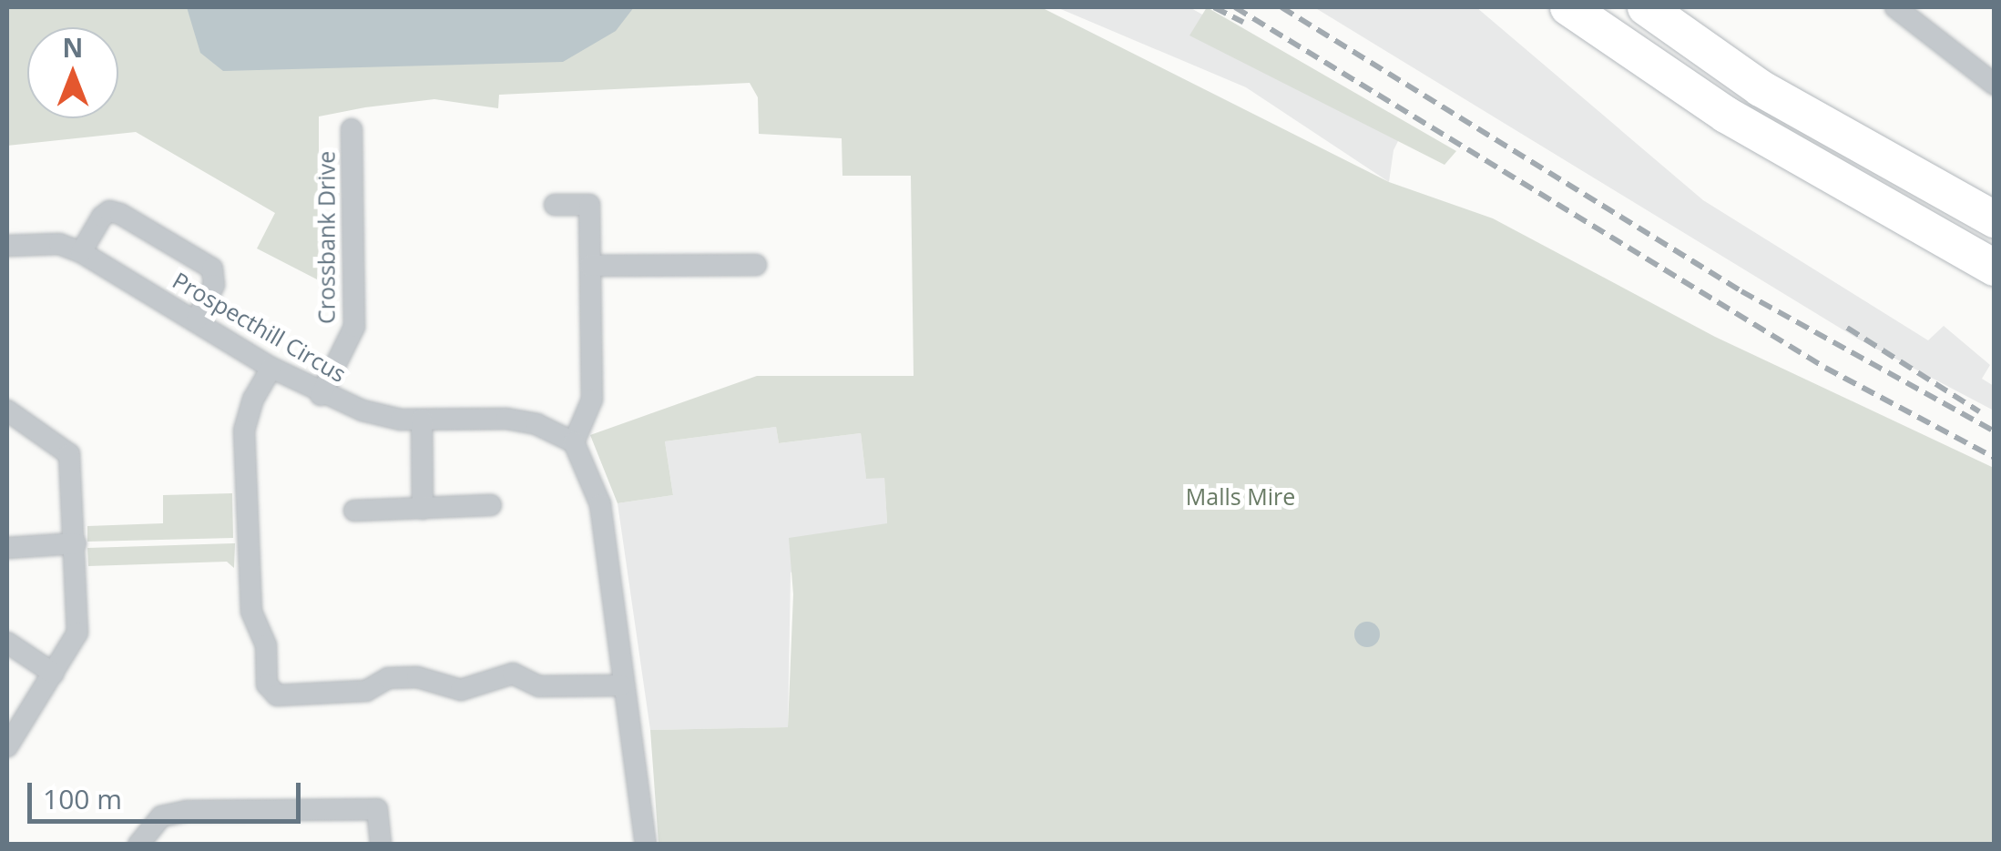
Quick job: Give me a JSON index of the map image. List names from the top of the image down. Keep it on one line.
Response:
{"streets":{"street":["Crossbank Drive","Prospecthill Circus"]},"crossings":[["Crossbank Drive","Prospecthill Circus"]],"parks":["Malls Mire"],"scale_bar":"100 m","north":"top"}
